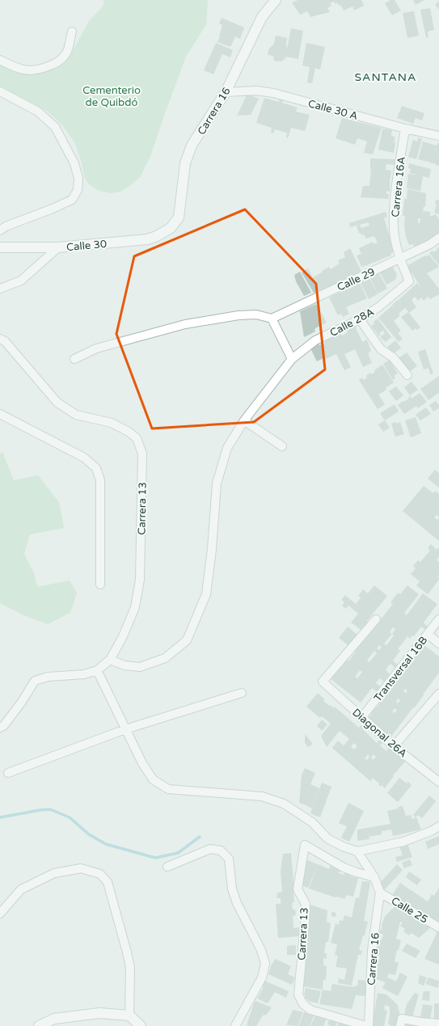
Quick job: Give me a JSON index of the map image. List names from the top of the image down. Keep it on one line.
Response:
{"streets":{"main road":["Carrera 16","Calle 30"],"street":["Calle 30 A","Carrera 16A","Calle 29","Calle 28A","Carrera 13","Transversal 16B","Diagonal 26A","Calle 25"]},"crossings":[["Calle 30 A","Carrera 16"],["Calle 30 A","Carrera 16A"],["Carrera 16","Calle 30"],["Carrera 16","Carrera 13"],["Carrera 16","Calle 25"],["Carrera 16A","Calle 29"],["Carrera 16A","Calle 28A"],["Calle 28A","Carrera 13"],["Transversal 16B","Diagonal 26A"]],"districts":["SANTANA"],"parks":["Cementerio de Quibdó"]}
